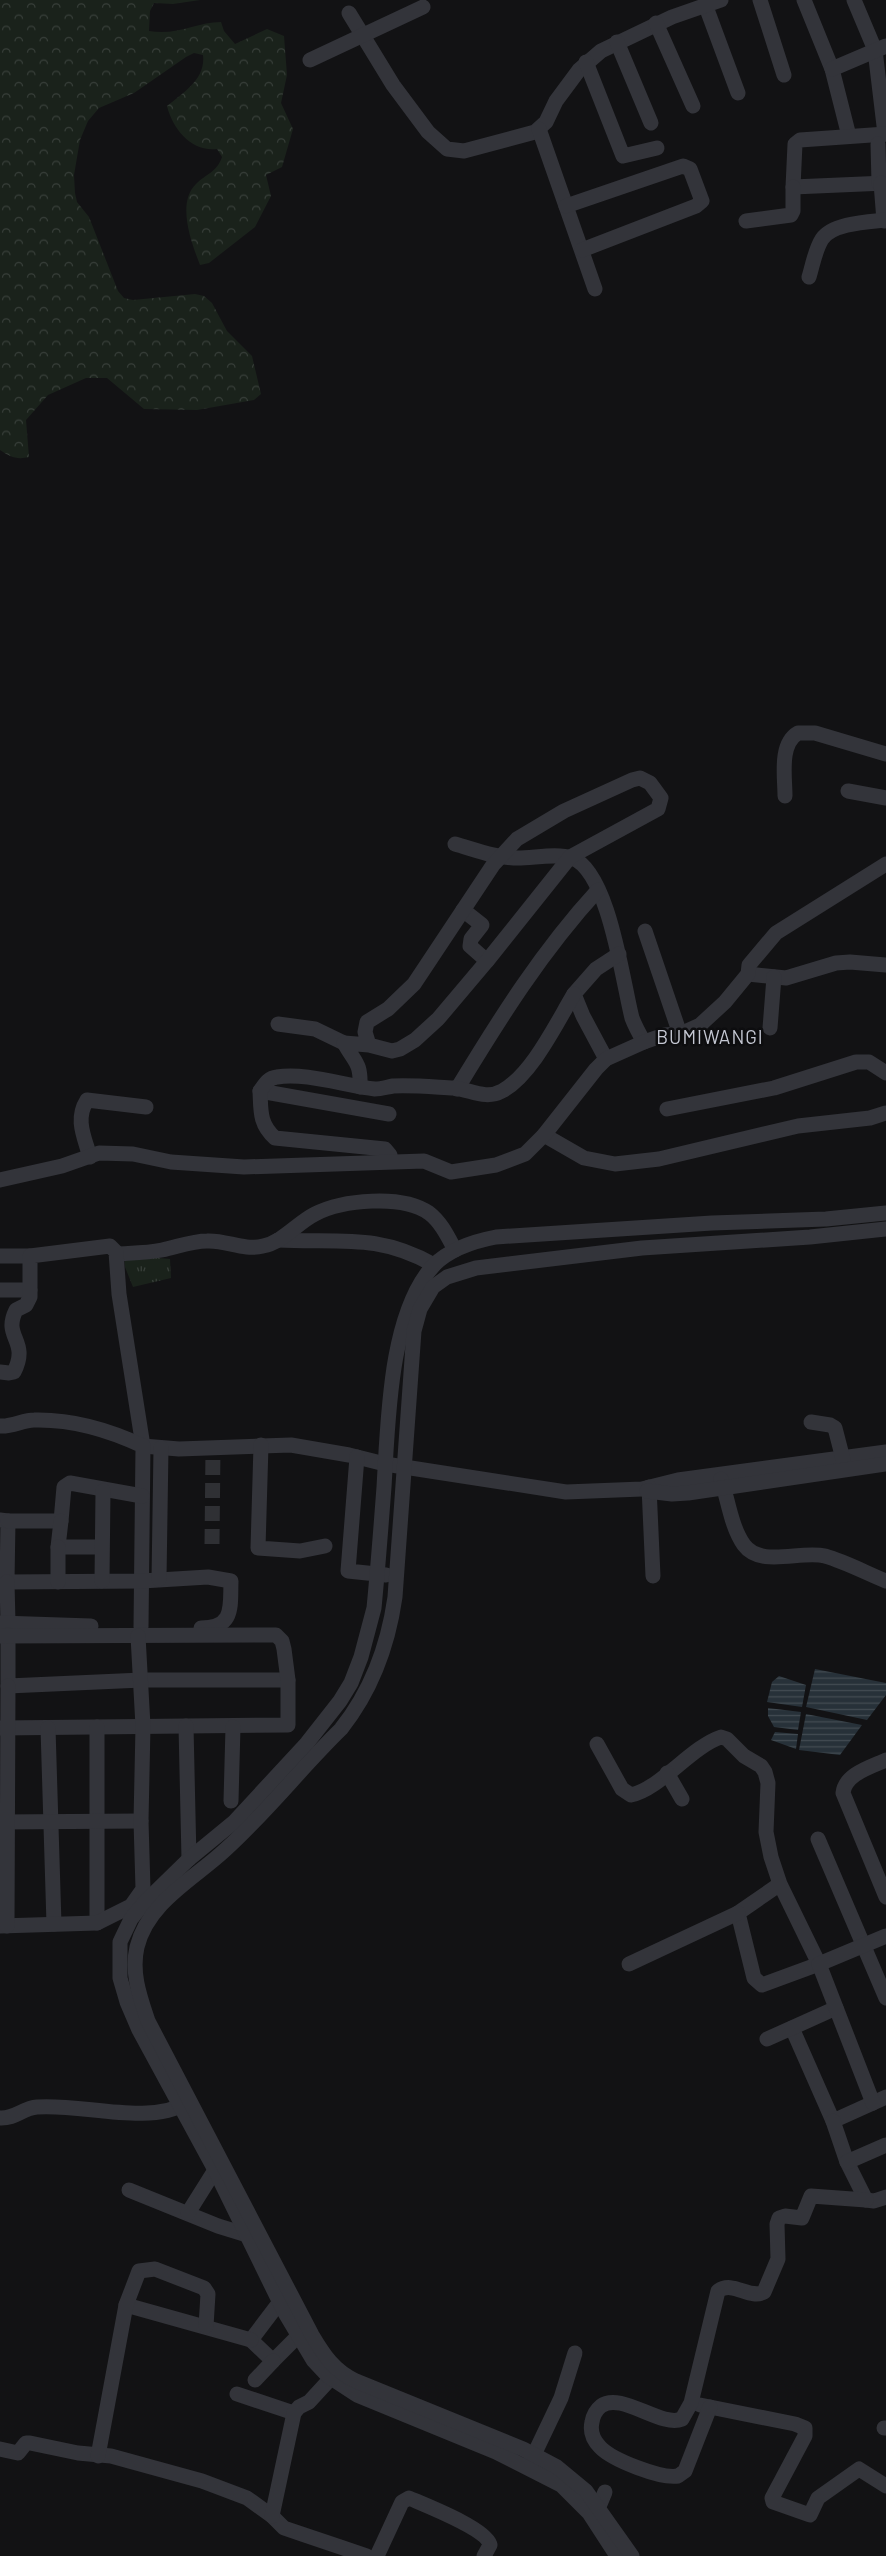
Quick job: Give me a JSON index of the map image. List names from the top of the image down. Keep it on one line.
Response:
{"districts":["BUMIWANGI"]}
